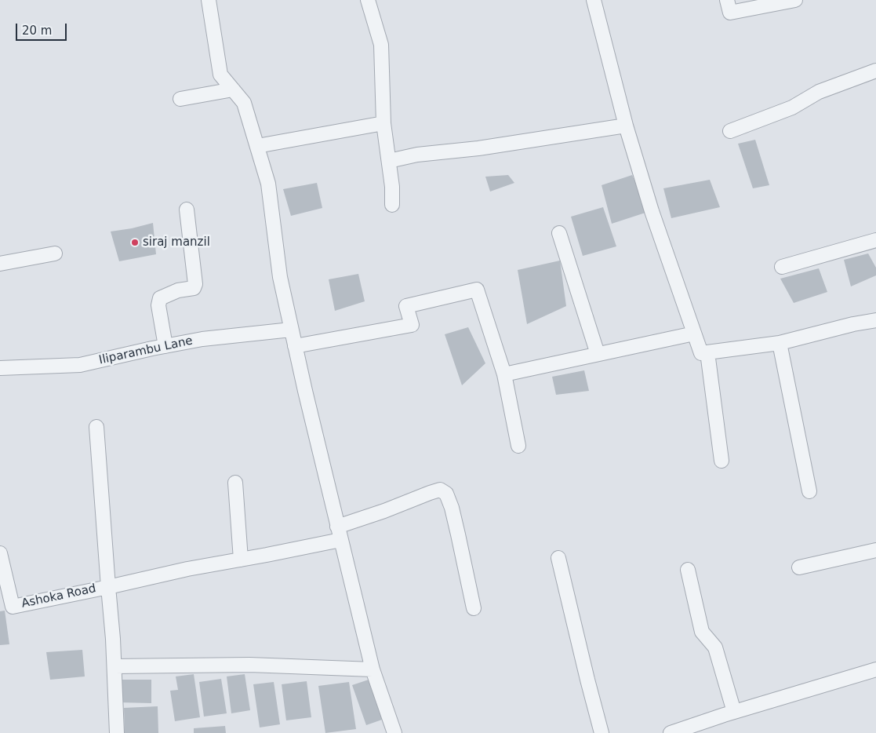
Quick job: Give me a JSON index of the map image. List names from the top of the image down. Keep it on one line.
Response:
{"streets":{"street":["Iliparambu Lane","Ashoka Road"]},"places":["siraj manzil"],"scale_bar":"20 m"}
